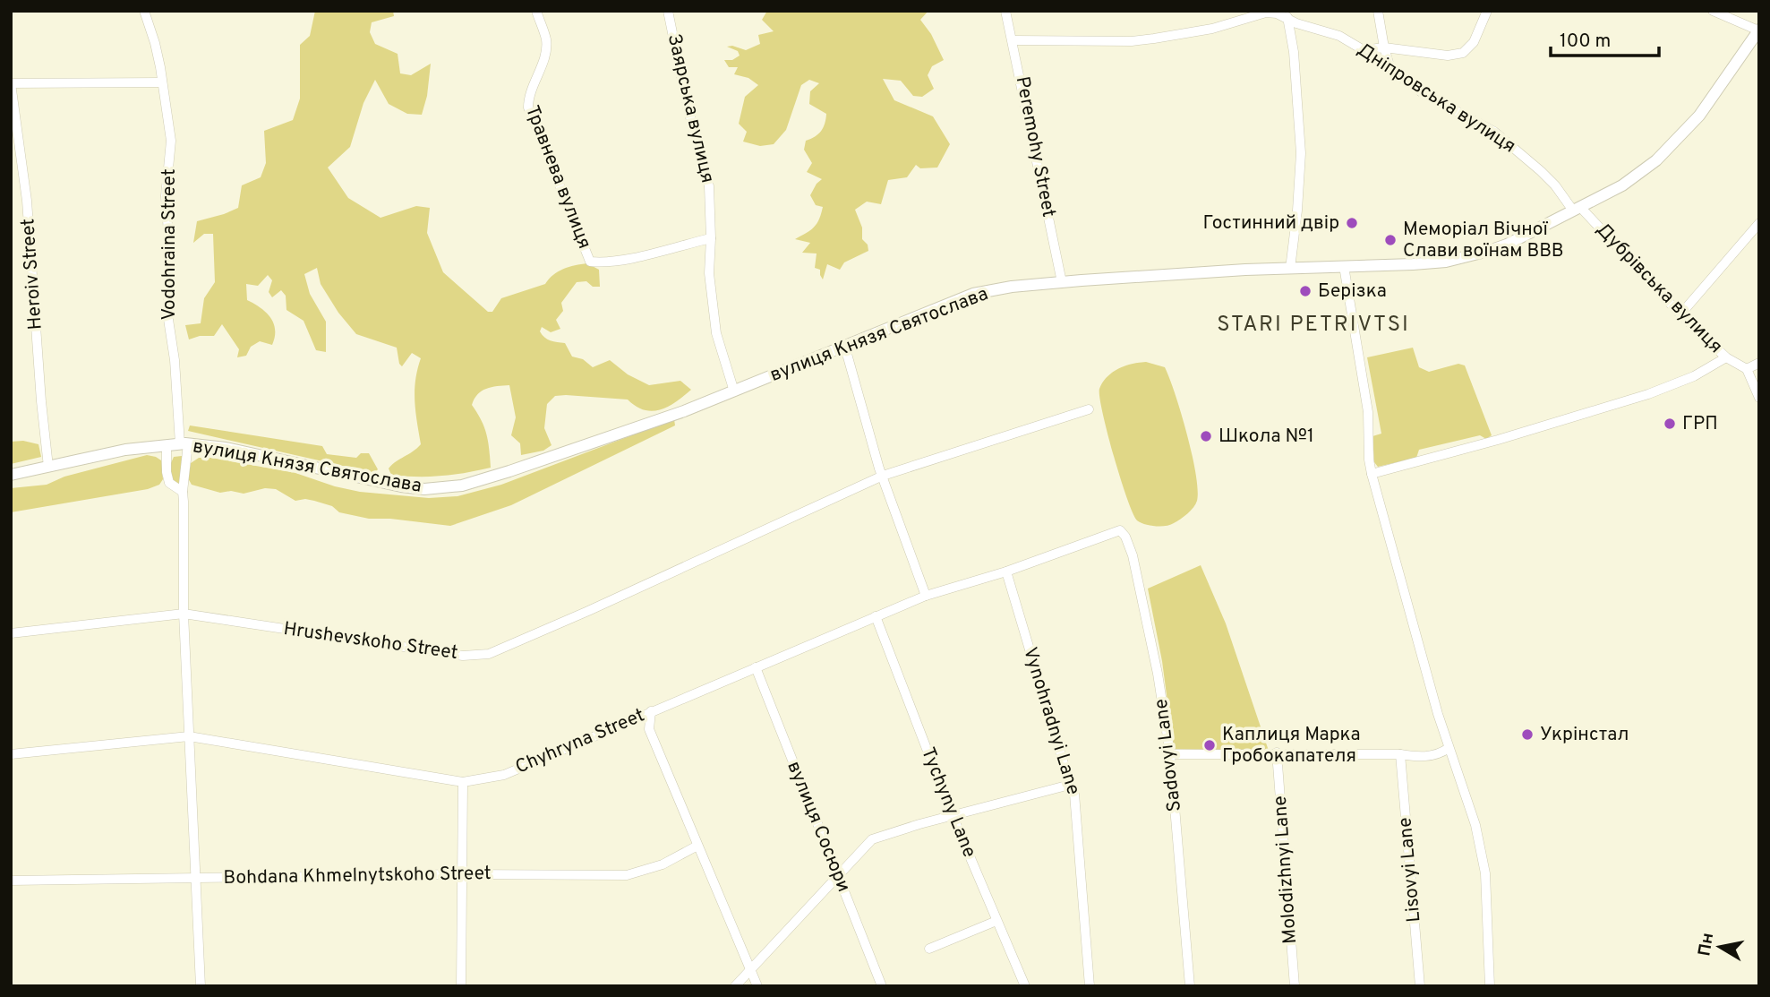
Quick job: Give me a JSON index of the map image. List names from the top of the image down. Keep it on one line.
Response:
{"streets":{"main road":["вулиця Князя Святослава"],"street":["Дніпровська вулиця","Заярська вулиця","Peremohy Street","Травнева вулиця","Vodohraina Street","Heroiv Street","Дубрівська вулиця","Hrushevskoho Street","Vynohradnyi Lane","Chyhryna Street","Sadovyi Lane","Tychyny Lane","вулиця Сосюри","Molodizhnyi Lane","Lisovyi Lane","Bohdana Khmelnytskoho Street"]},"crossings":[["Дніпровська вулиця","Peremohy Street"],["Дніпровська вулиця","Дубрівська вулиця"],["Дніпровська вулиця","вулиця Князя Святослава"],["Заярська вулиця","Травнева вулиця"],["Заярська вулиця","вулиця Князя Святослава"],["Peremohy Street","вулиця Князя Святослава"],["Vodohraina Street","вулиця Князя Святослава"],["Vodohraina Street","Hrushevskoho Street"],["Vodohraina Street","Chyhryna Street"],["Vodohraina Street","Bohdana Khmelnytskoho Street"],["Heroiv Street","вулиця Князя Святослава"],["Дубрівська вулиця","вулиця Князя Святослава"],["Vynohradnyi Lane","Chyhryna Street"],["Chyhryna Street","Sadovyi Lane"],["Chyhryna Street","Tychyny Lane"],["Chyhryna Street","вулиця Сосюри"]],"districts":["STARI PETRIVTSI"],"places":["Гостинний двір","Меморіал Вічної Слави воїнам ВВВ","Берізка","ГРП","Школа №1","Укрінстал","Каплиця Марка Гробокапателя"],"scale_bar":"100 m","north":"left"}
